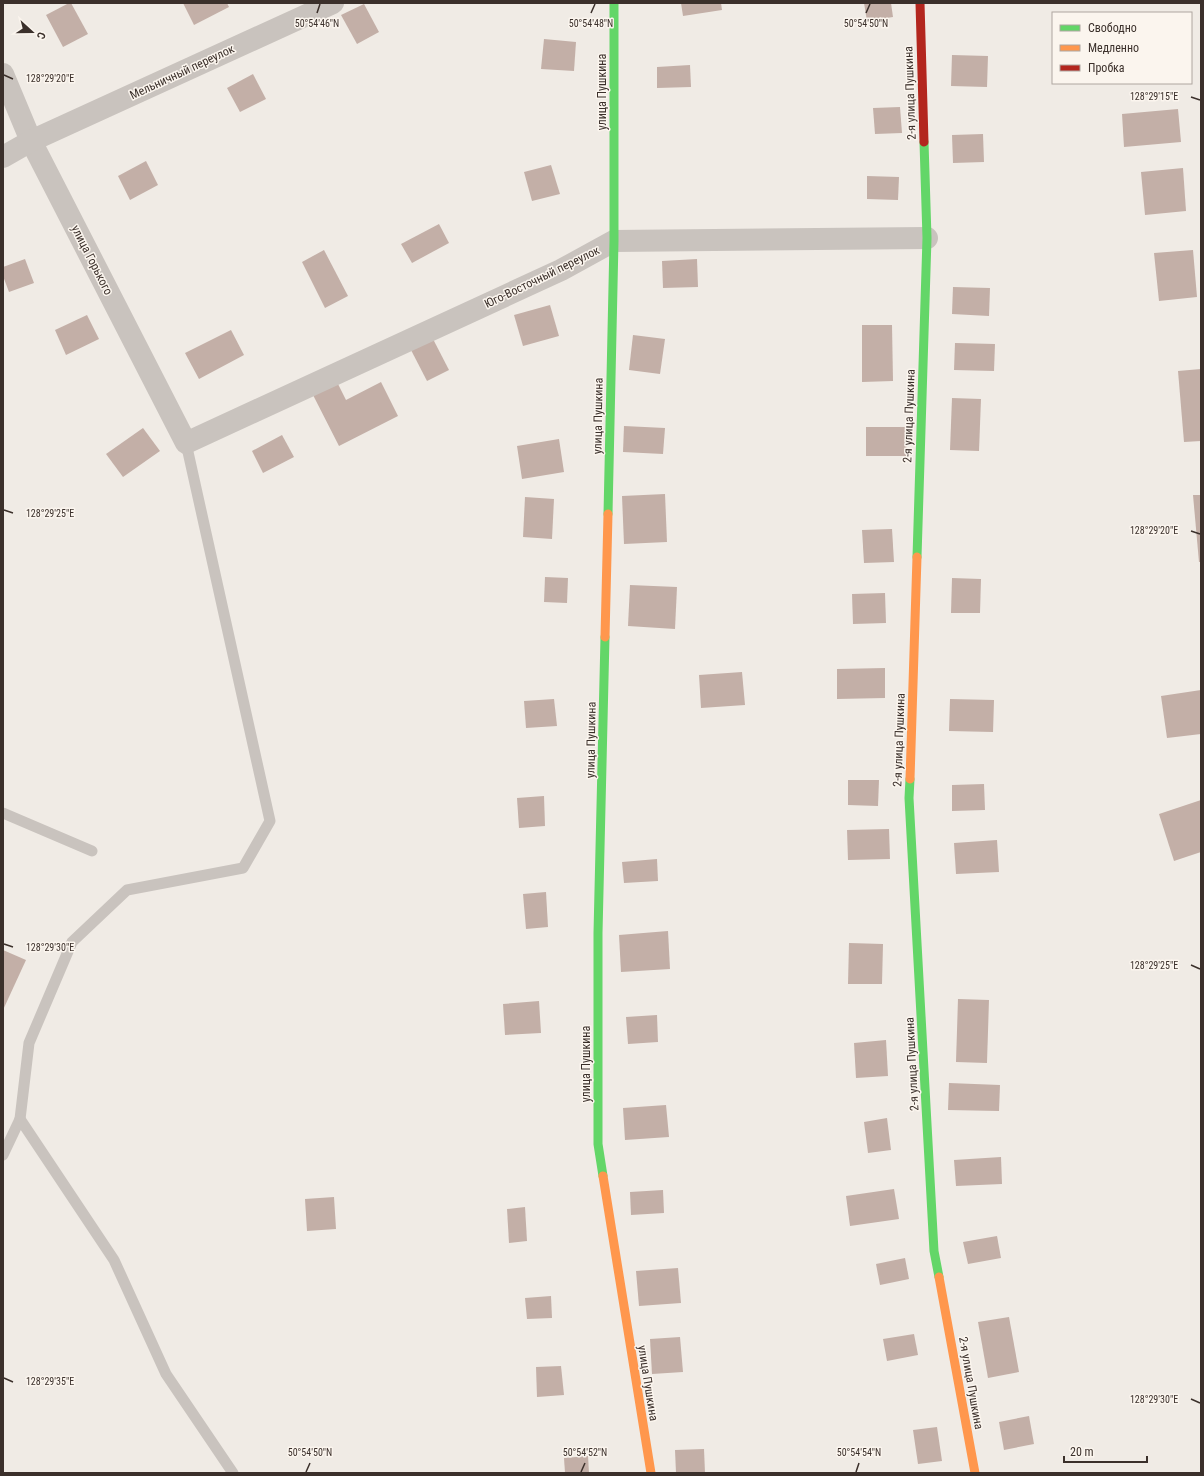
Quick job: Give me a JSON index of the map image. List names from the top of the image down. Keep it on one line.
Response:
{"streets":{"street":["Мельничный переулок","улица Пушкина","2-я улица Пушкина","улица Горького","Юго-Восточный переулок"]},"crossings":[["Мельничный переулок","улица Горького"],["улица Пушкина","Юго-Восточный переулок"],["2-я улица Пушкина","Юго-Восточный переулок"],["улица Горького","Юго-Восточный переулок"]],"legend":["Свободно","Медленно","Пробка"],"scale_bar":"20 m","north":"right","coordinates":["50°54'48\"N","50°54'46\"N","50°54'50\"N","128°29'20\"E","128°29'15\"E","128°29'25\"E","128°29'30\"E","128°29'35\"E","50°54'52\"N","50°54'54\"N"]}
